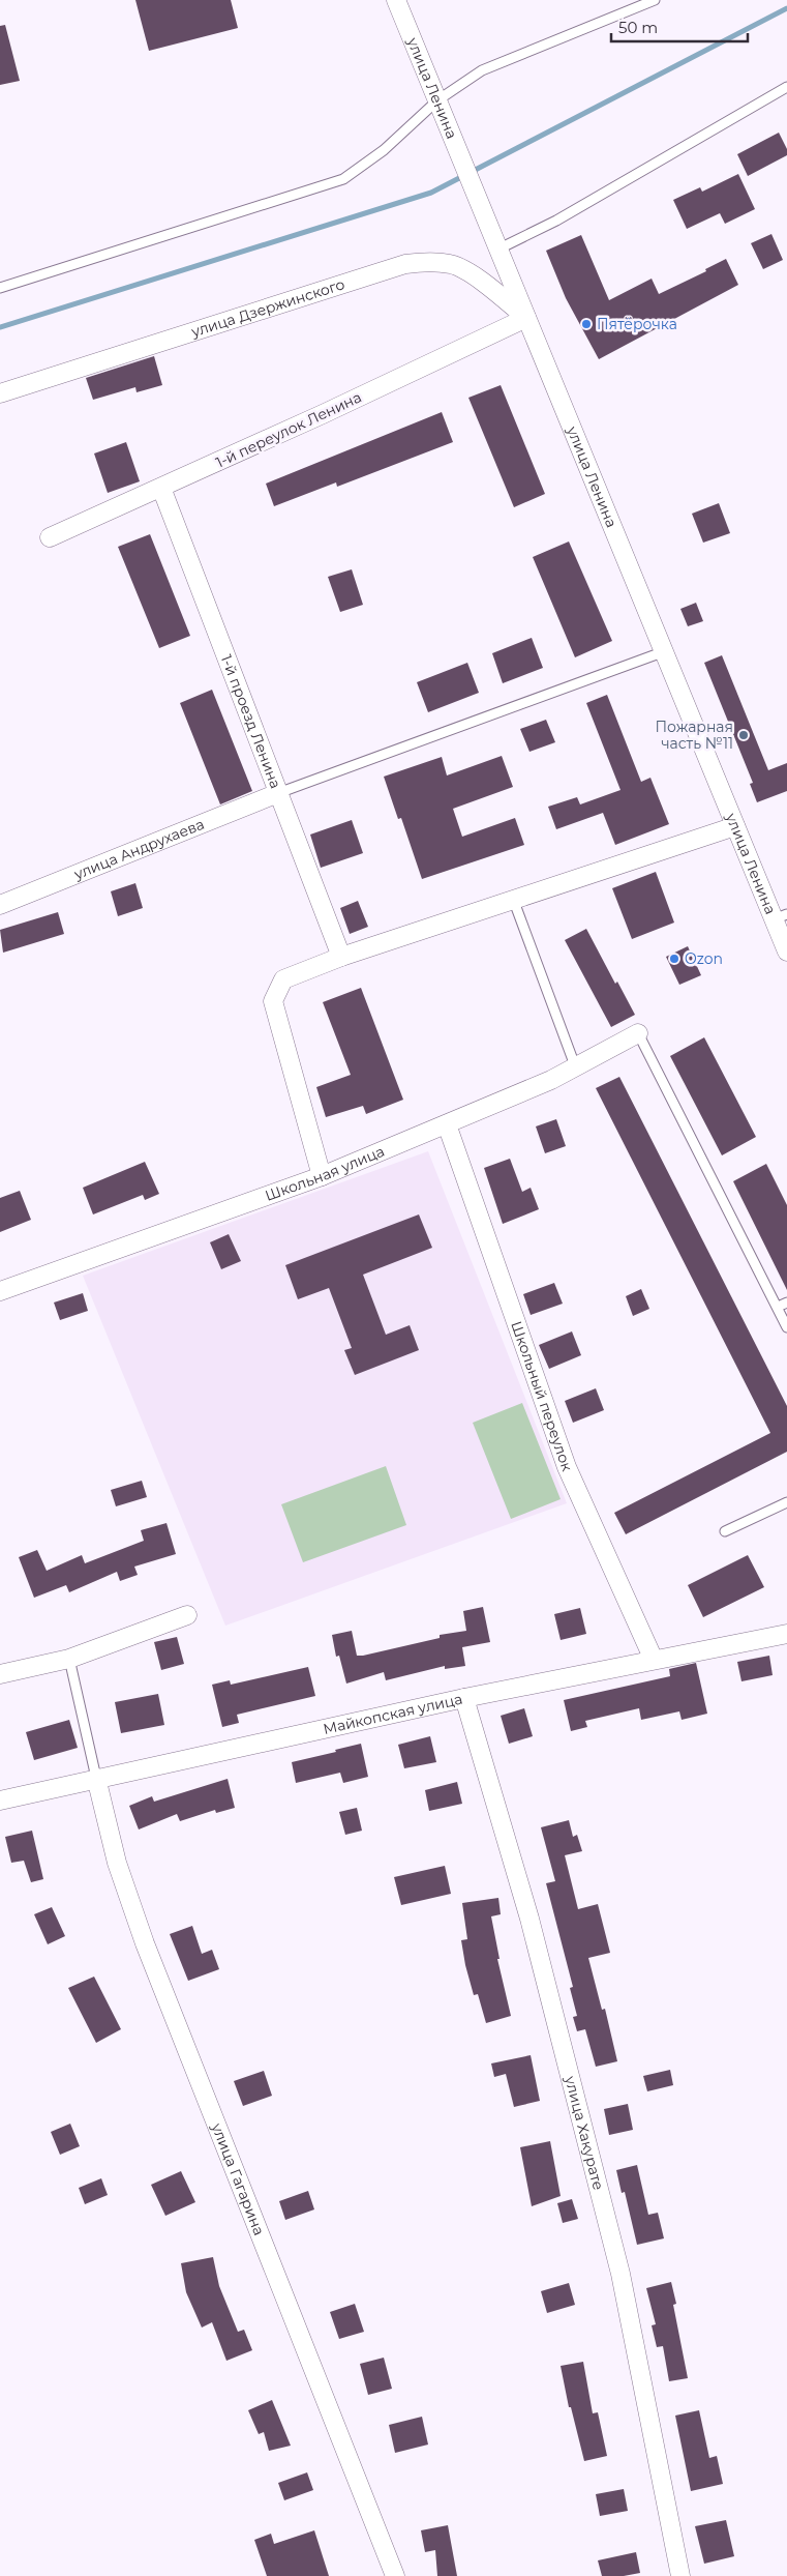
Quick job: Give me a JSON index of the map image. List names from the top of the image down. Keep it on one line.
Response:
{"streets":{"street":["улица Ленина","улица Дзержинского","1-й переулок Ленина","1-й проезд Ленина","улица Андрухаева","Школьная улица","Школьный переулок","Майкопская улица","улица Хакурате","улица Гагарина"]},"crossings":[["улица Ленина","улица Дзержинского"],["улица Ленина","1-й переулок Ленина"],["улица Дзержинского","1-й переулок Ленина"],["1-й переулок Ленина","1-й проезд Ленина"],["1-й проезд Ленина","улица Андрухаева"],["Школьная улица","Школьный переулок"],["Школьный переулок","Майкопская улица"],["Майкопская улица","улица Хакурате"],["Майкопская улица","улица Гагарина"]],"places":["Пятёрочка","Пожарная часть №11","Ozon"],"scale_bar":"50 m"}
